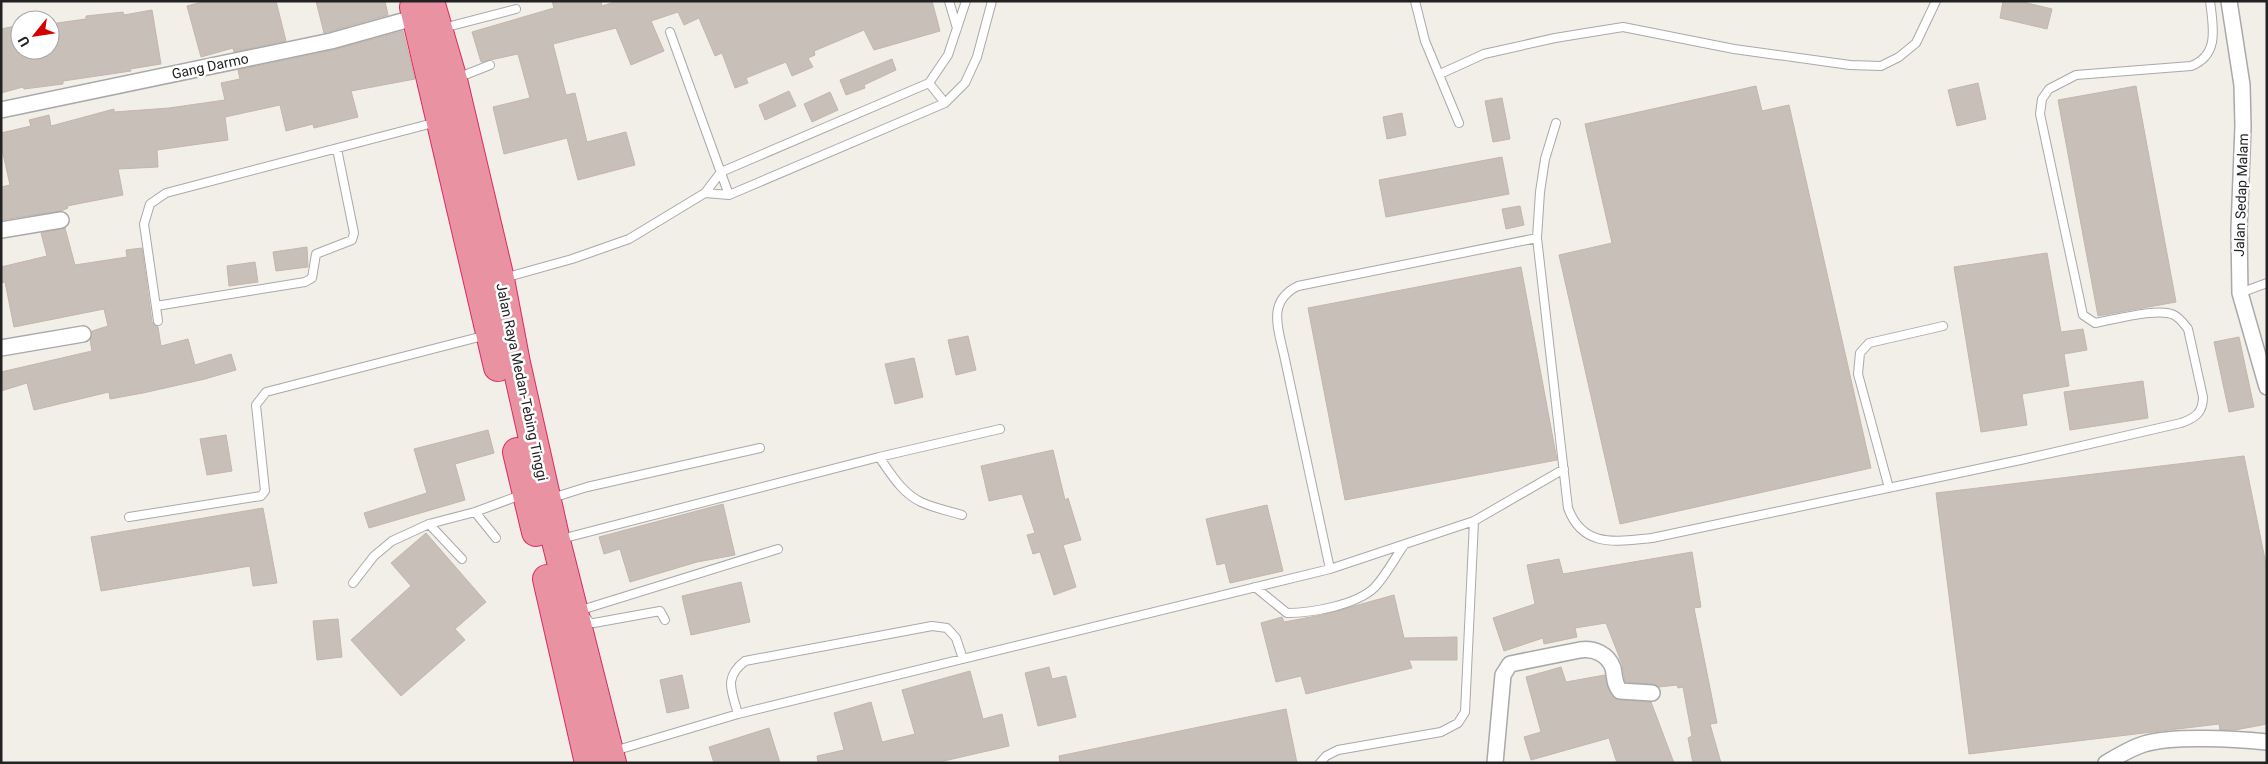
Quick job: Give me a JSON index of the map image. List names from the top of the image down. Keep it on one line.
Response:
{"streets":{"highway":["Jalan Raya Medan-Tebing Tinggi"],"street":["Gang Darmo","Jalan Sedap Malam"]},"crossings":[["Gang Darmo","Jalan Raya Medan-Tebing Tinggi"]],"north":"bottom left"}
